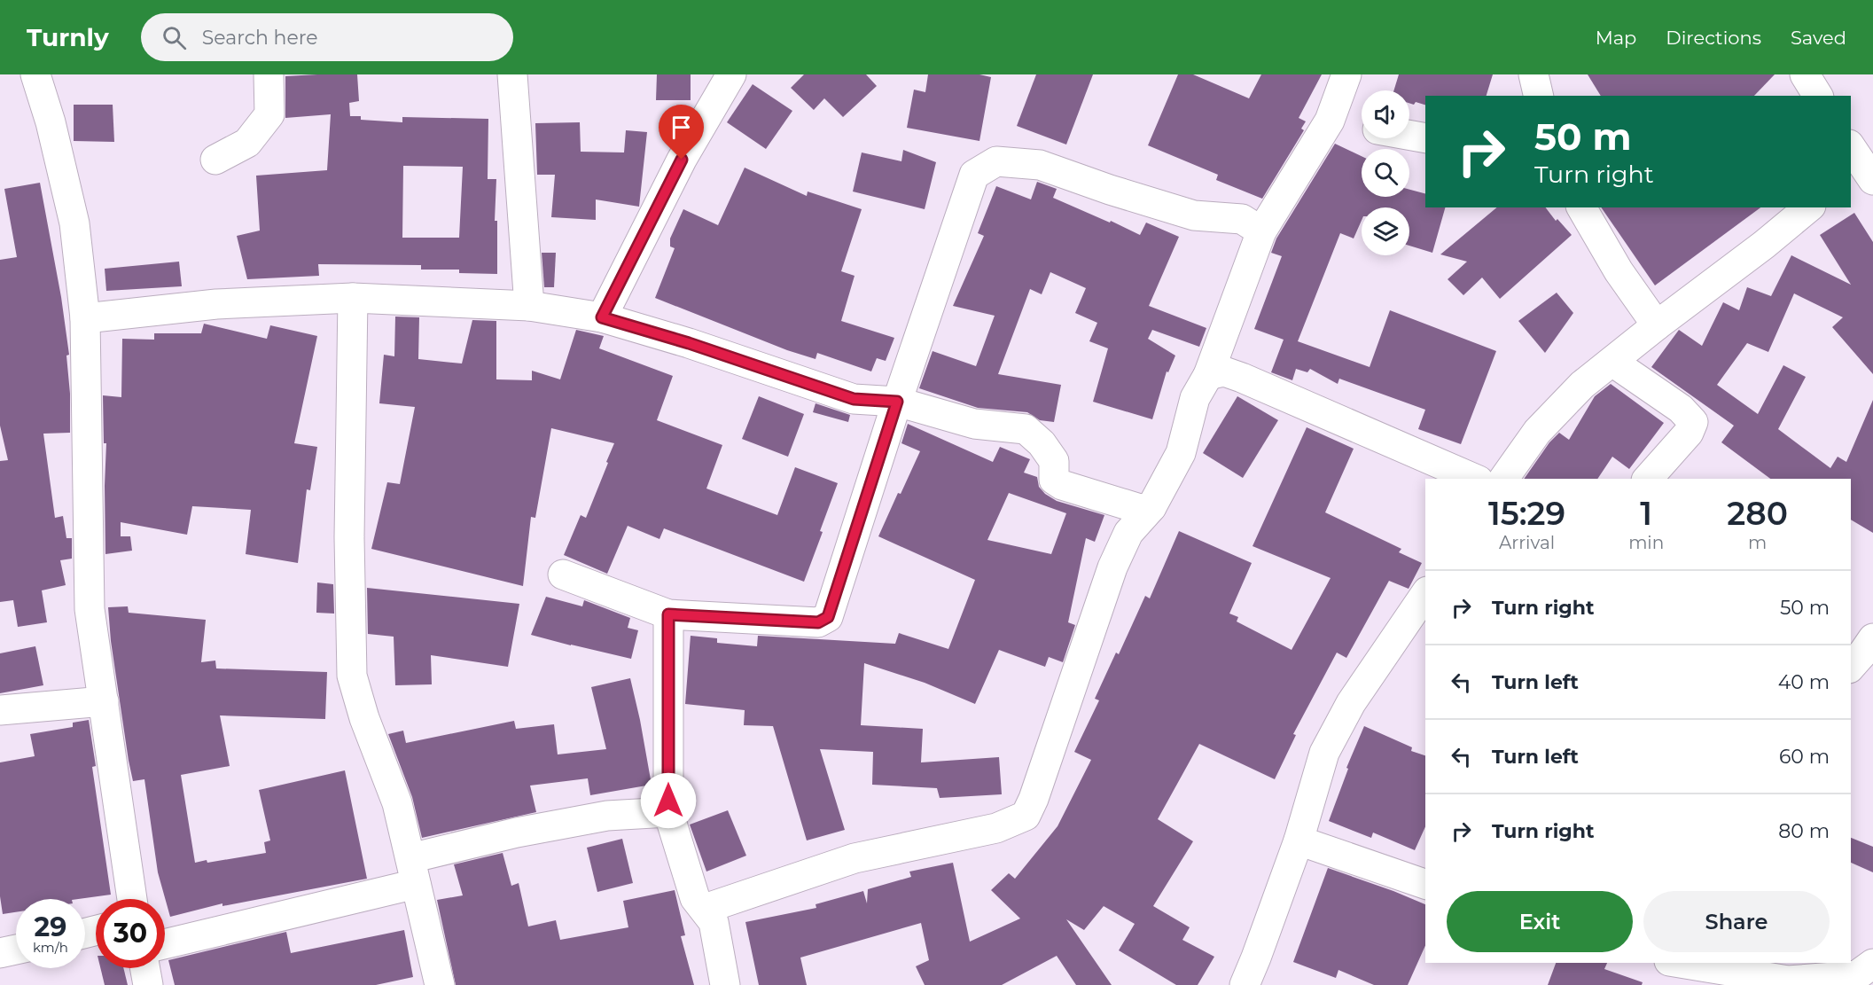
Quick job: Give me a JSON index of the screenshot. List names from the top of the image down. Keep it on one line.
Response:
{"page":{"header":"Turnly","search":"Search here","nav":["Map","Directions","Saved"],"turn":["50 m","Turn right"],"eta":["15:29","Arrival","1","min","280","m"],"list":[{"name":"Turn right","value":"50 m"},{"name":"Turn left","value":"40 m"},{"name":"Turn left","value":"60 m"},{"name":"Turn right","value":"80 m"}],"buttons":["Exit","Share"],"speed":"29 km/h","limit":"30"}}
